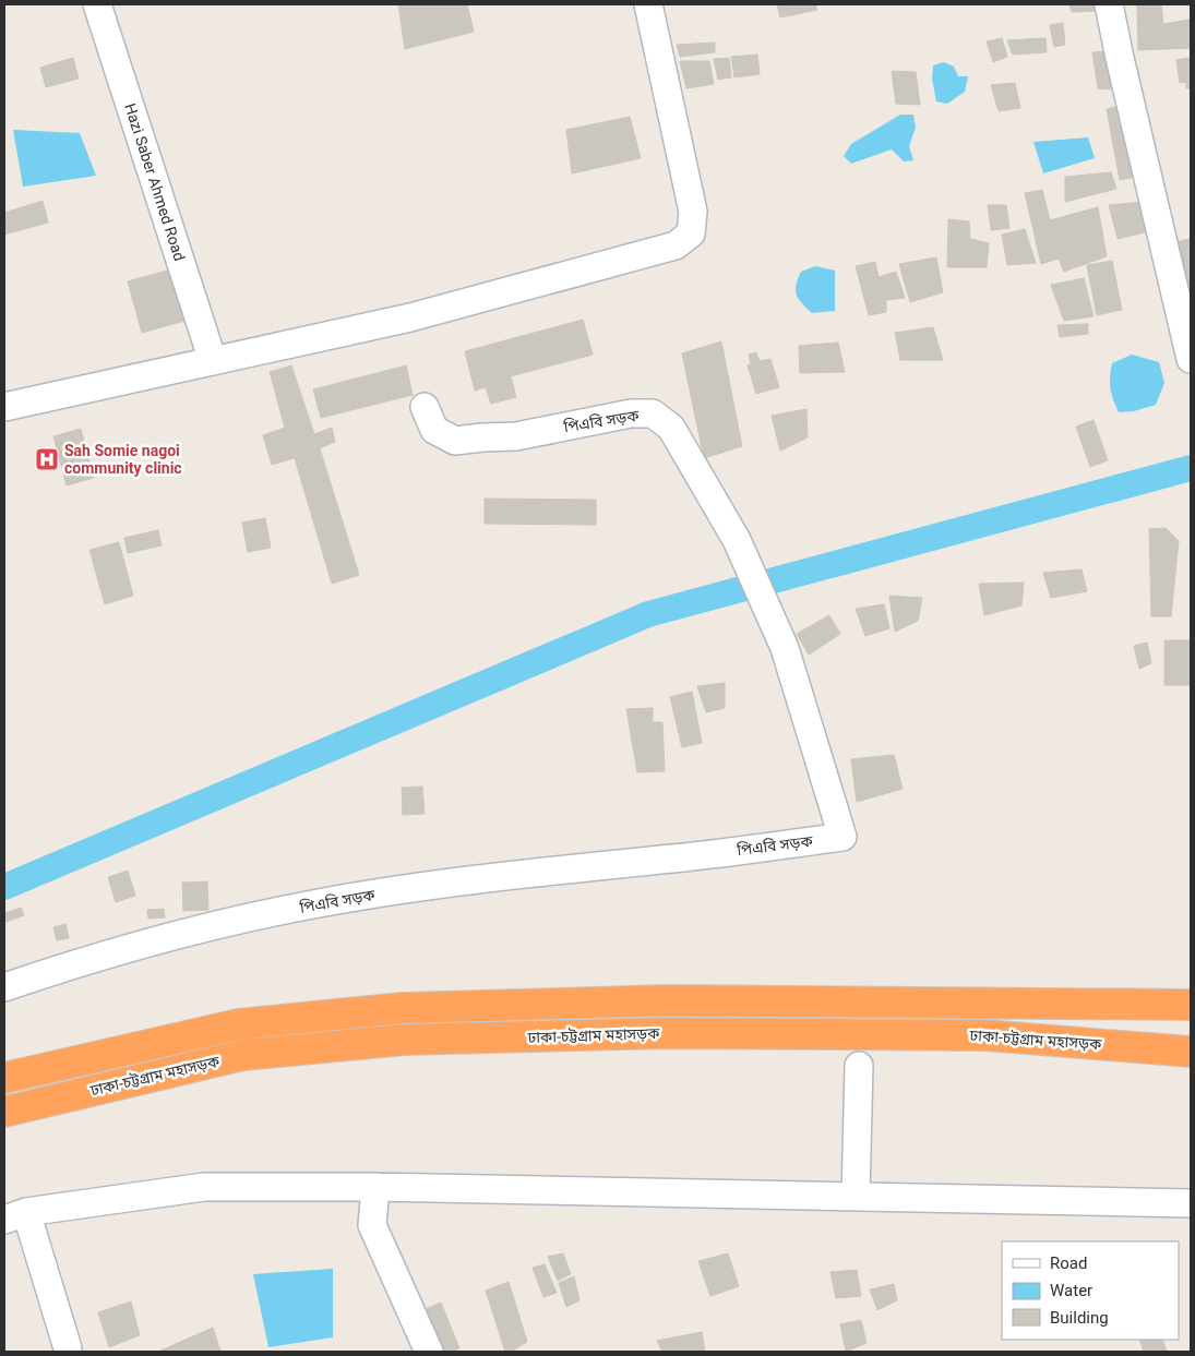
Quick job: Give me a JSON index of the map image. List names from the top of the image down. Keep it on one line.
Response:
{"streets":{"highway":["ঢাকা-চট্টগ্রাম মহাসড়ক"],"street":["Hazi Saber Ahmed Road","পিএবি সড়ক"]},"places":{"hospital":["Sah Somie nagoi community clinic"]},"legend":["Road","Water","Building"]}
